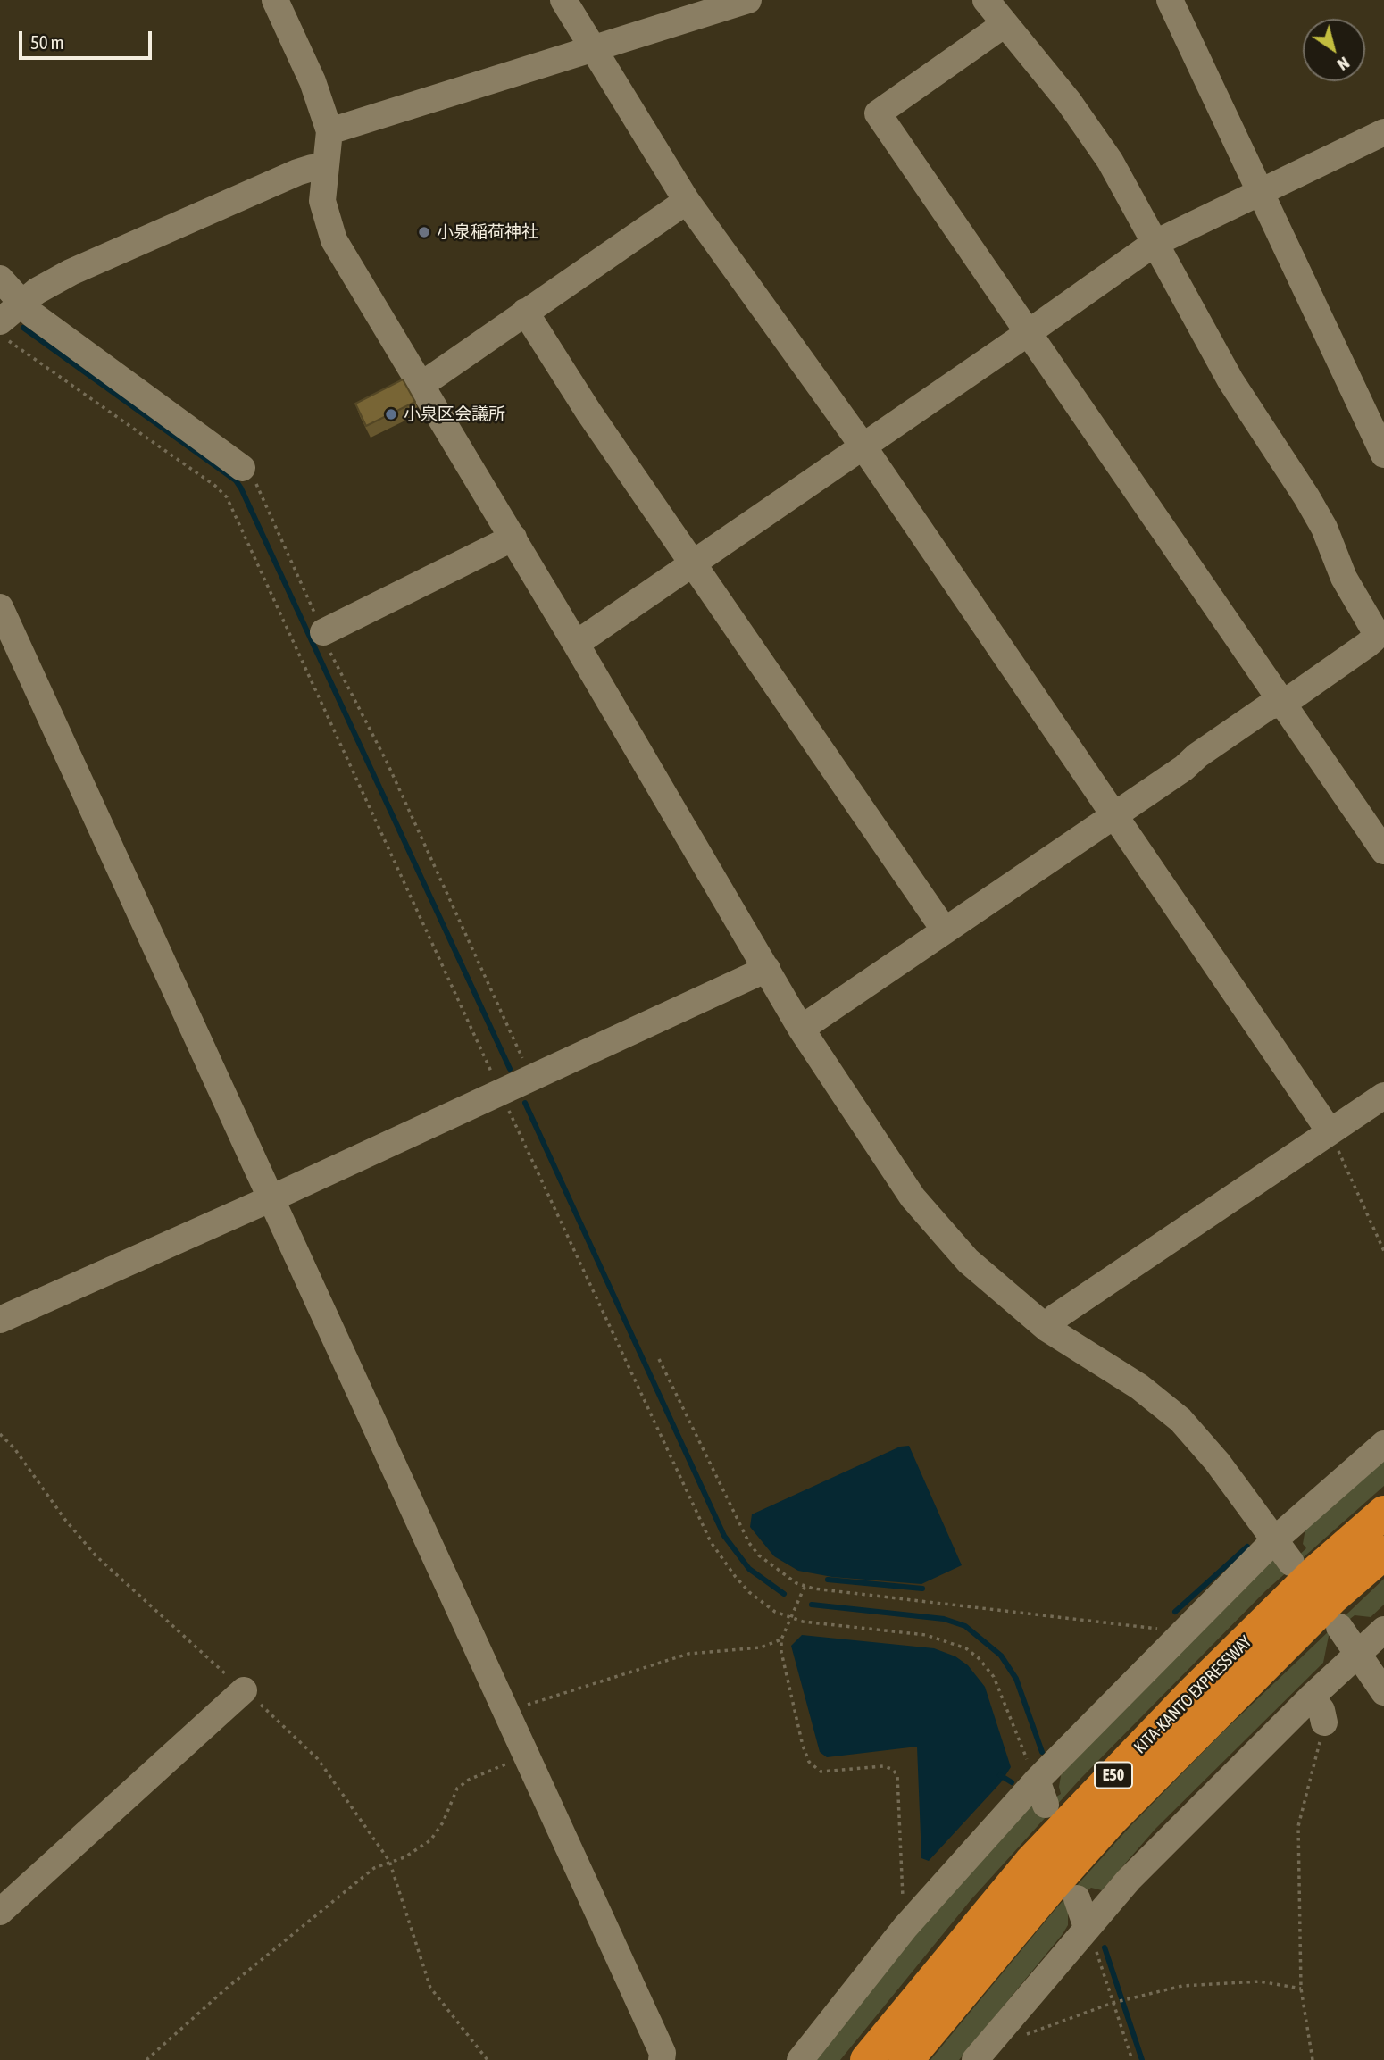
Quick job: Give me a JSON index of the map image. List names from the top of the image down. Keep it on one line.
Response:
{"streets":{"highway":["KITA-KANTO EXPRESSWAY","E50"]},"places":["小泉稲荷神社","小泉区会議所"],"scale_bar":"50 m","north":"bottom right"}
